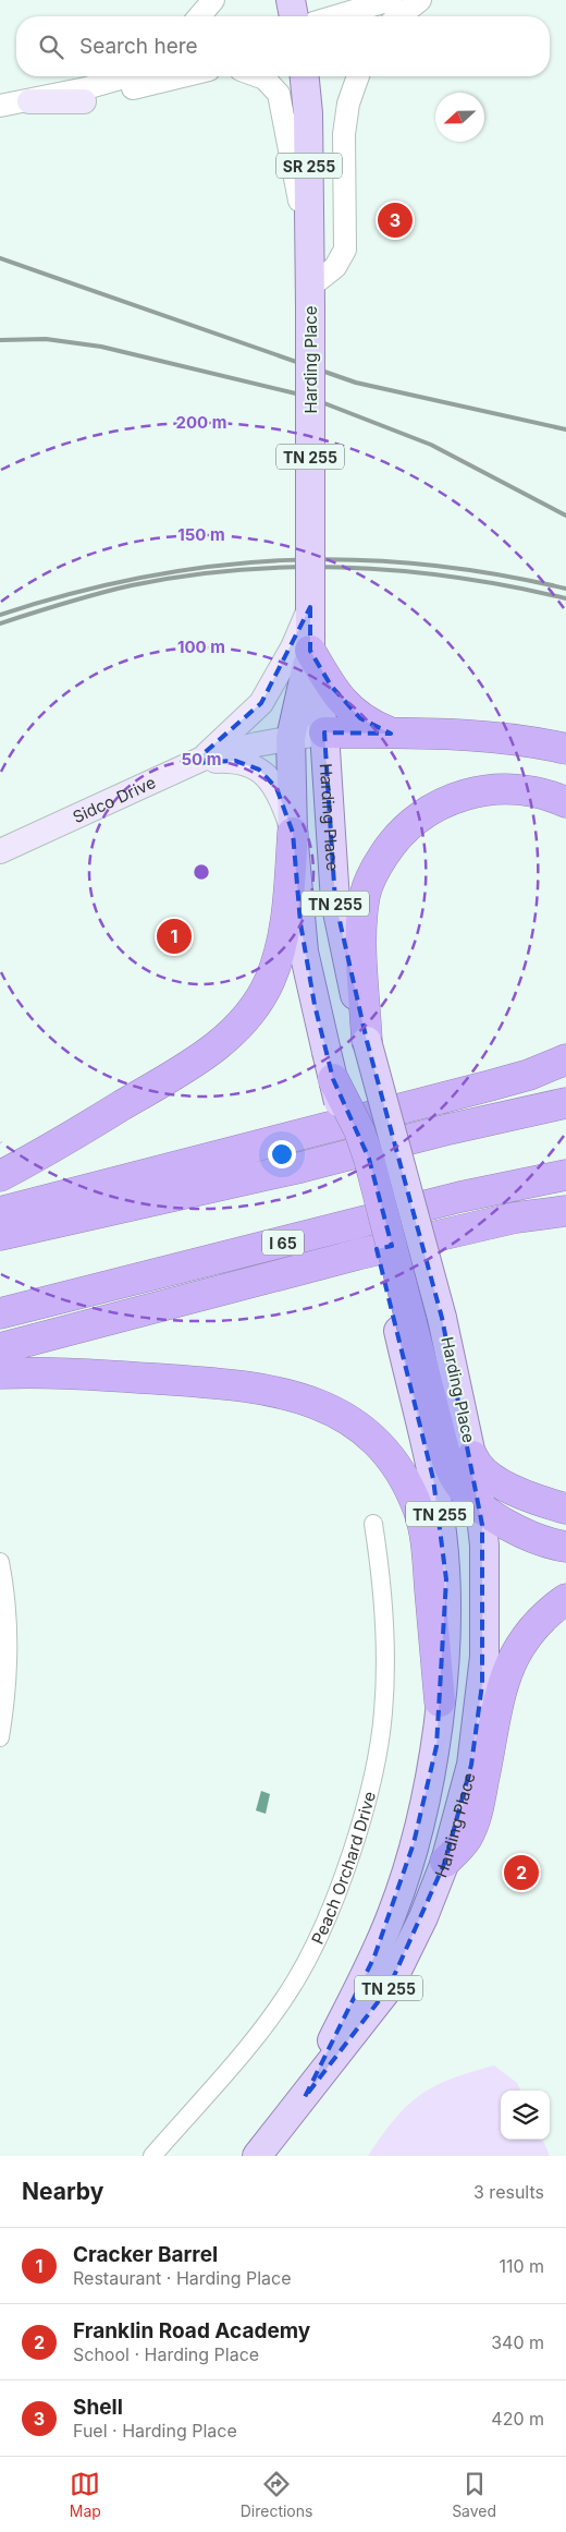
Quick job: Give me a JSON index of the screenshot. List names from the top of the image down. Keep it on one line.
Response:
{"streets":{"highway":["I 65"],"main road":["SR 255","Harding Place","TN 255","Sidco Drive"],"street":["Peach Orchard Drive"]},"crossings":[["Harding Place","TN 255"],["Harding Place","Sidco Drive"],["TN 255","Sidco Drive"]],"north":"left","page":{"search":"Search here","pins":["3","1","2"],"heading":["Nearby","3 results"],"list":[{"mark":"1","name":"Cracker Barrel","note":"Restaurant · Harding Place","value":"110 m"},{"mark":"2","name":"Franklin Road Academy","note":"School · Harding Place","value":"340 m"},{"mark":"3","name":"Shell","note":"Fuel · Harding Place","value":"420 m"}],"nav":["Map","Directions","Saved"]},"rings":["200 m","150 m","100 m","50 m"]}
